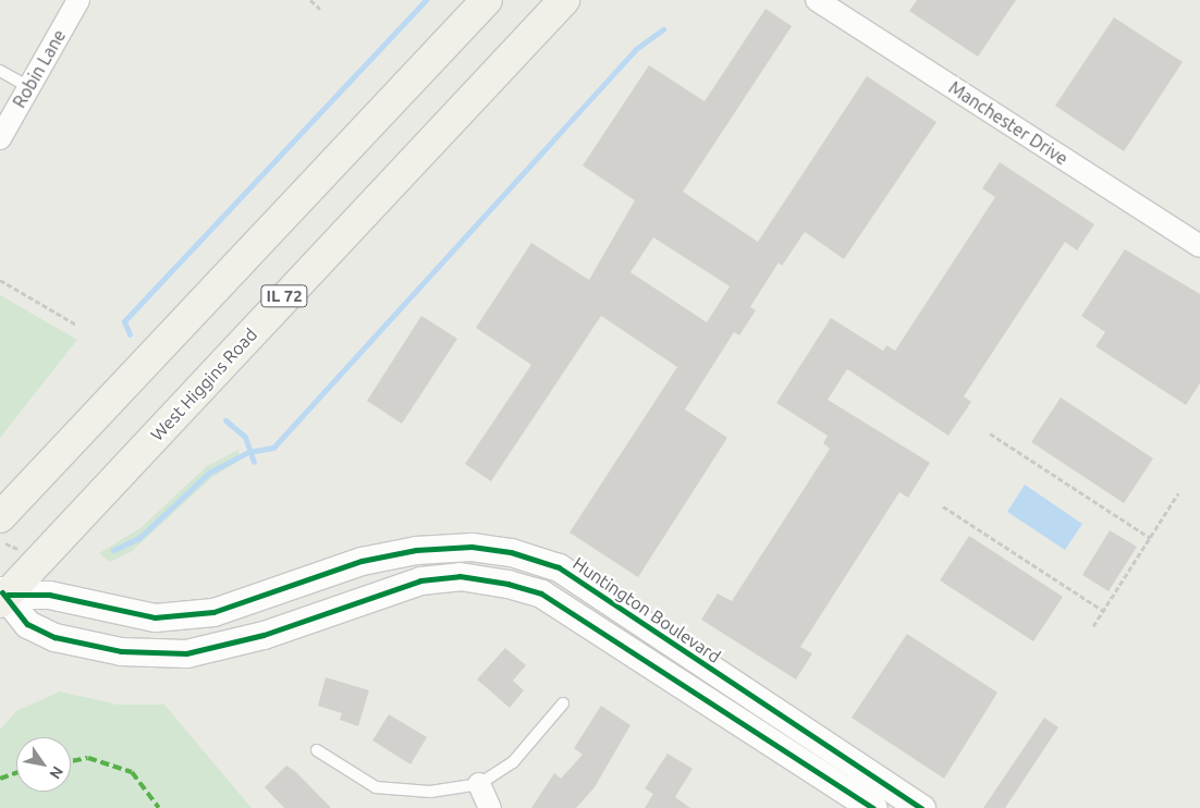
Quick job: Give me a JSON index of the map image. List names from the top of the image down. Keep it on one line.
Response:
{"streets":{"main road":["IL 72","West Higgins Road"],"street":["Robin Lane","Manchester Drive","Huntington Boulevard"]},"crossings":[["West Higgins Road","Huntington Boulevard"]],"north":"bottom right"}
